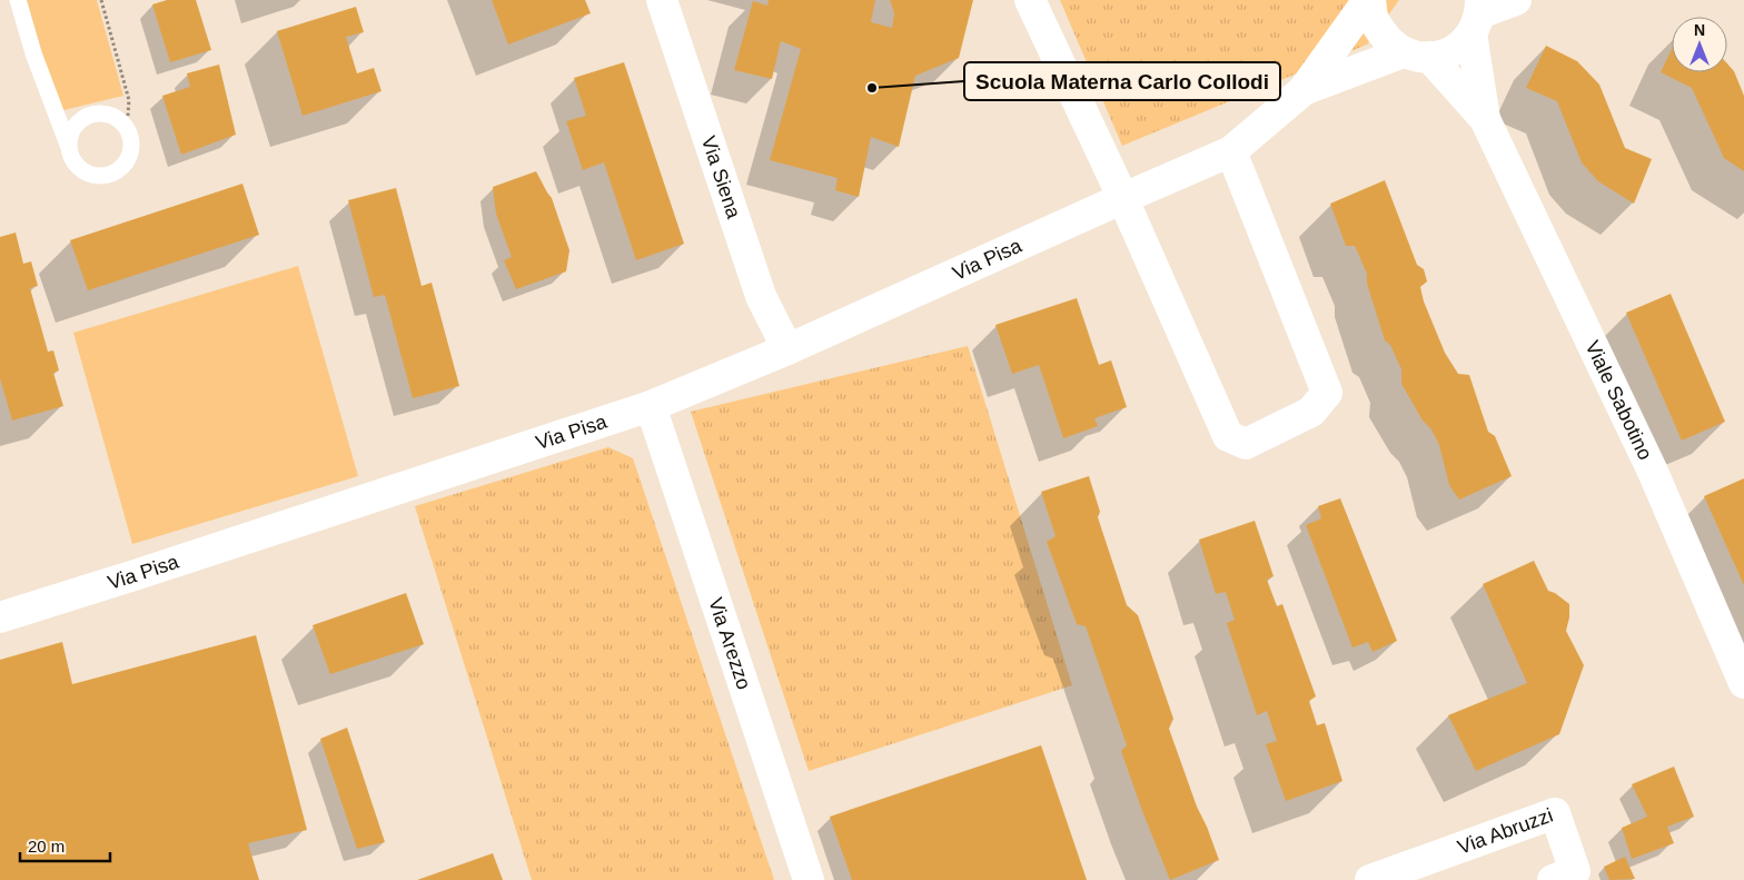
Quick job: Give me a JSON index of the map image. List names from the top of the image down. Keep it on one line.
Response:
{"streets":{"street":["Via Siena","Via Pisa","Viale Sabotino","Via Arezzo","Via Abruzzi"]},"crossings":[["Via Siena","Via Pisa"],["Via Pisa","Viale Sabotino"],["Via Pisa","Via Arezzo"]],"places":["Scuola Materna Carlo Collodi"],"scale_bar":"20 m","north":"top"}
